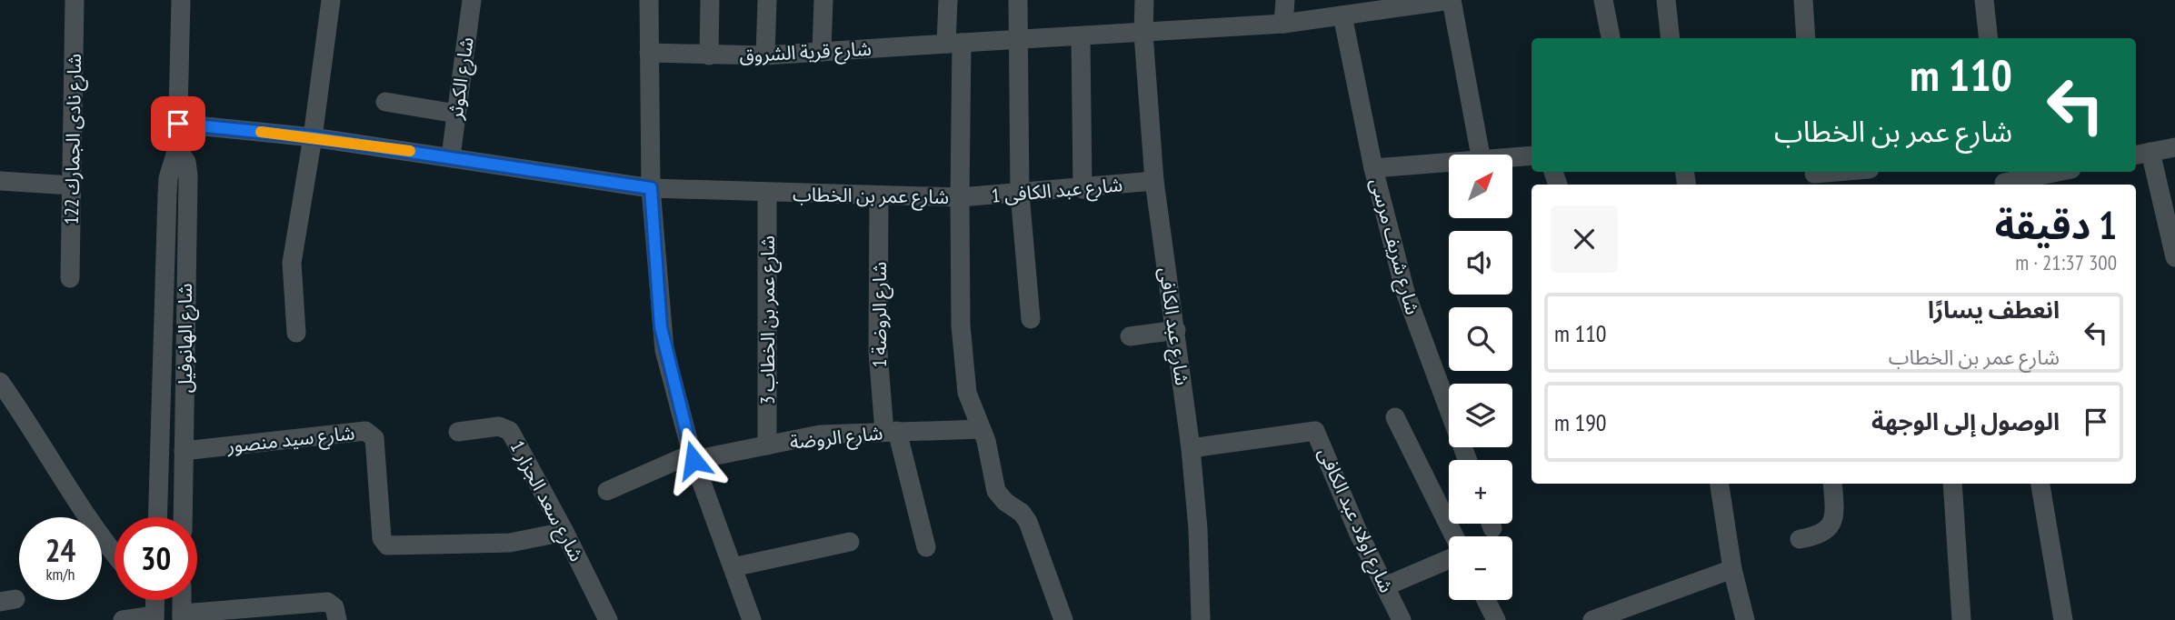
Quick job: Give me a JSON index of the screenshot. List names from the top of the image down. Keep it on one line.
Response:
{"streets":{"street":["شارع قرية الشروق","شارع الكوثر","شارع نادى الجمارك 122","شارع عبد الكافى 1","شارع عمر بن الخطاب","شارع شريف مرسى","شارع الروضة 1","شارع عمر بن الخطاب 3","شارع عبد الكافى","شارع الهانوفيل","شارع الروضة","شارع سيد منصور","شارع سعد الجزار 1","شارع اولاد عبد الكافى"]},"crossings":[["شارع قرية الشروق","شارع عمر بن الخطاب"],["شارع الكوثر","شارع عمر بن الخطاب"],["شارع عبد الكافى 1","شارع عمر بن الخطاب"],["شارع عبد الكافى 1","شارع عبد الكافى"],["شارع عمر بن الخطاب","شارع الروضة 1"],["شارع عمر بن الخطاب","شارع عمر بن الخطاب 3"],["شارع عمر بن الخطاب","شارع الهانوفيل"],["شارع الروضة 1","شارع الروضة"],["شارع عمر بن الخطاب 3","شارع الروضة"],["شارع عبد الكافى","شارع اولاد عبد الكافى"],["شارع الهانوفيل","شارع سيد منصور"],["شارع سيد منصور","شارع سعد الجزار 1"]],"north":"top right","page":{"turn":["110 m","شارع عمر بن الخطاب"],"map_buttons":["+","−"],"heading":["1 دقيقة","300 m · 21:37"],"list":[{"name":"انعطف يسارًا","note":"شارع عمر بن الخطاب","value":"110 m"},{"name":"الوصول إلى الوجهة","value":"190 m"}],"speed":"24 km/h","limit":"30"}}
